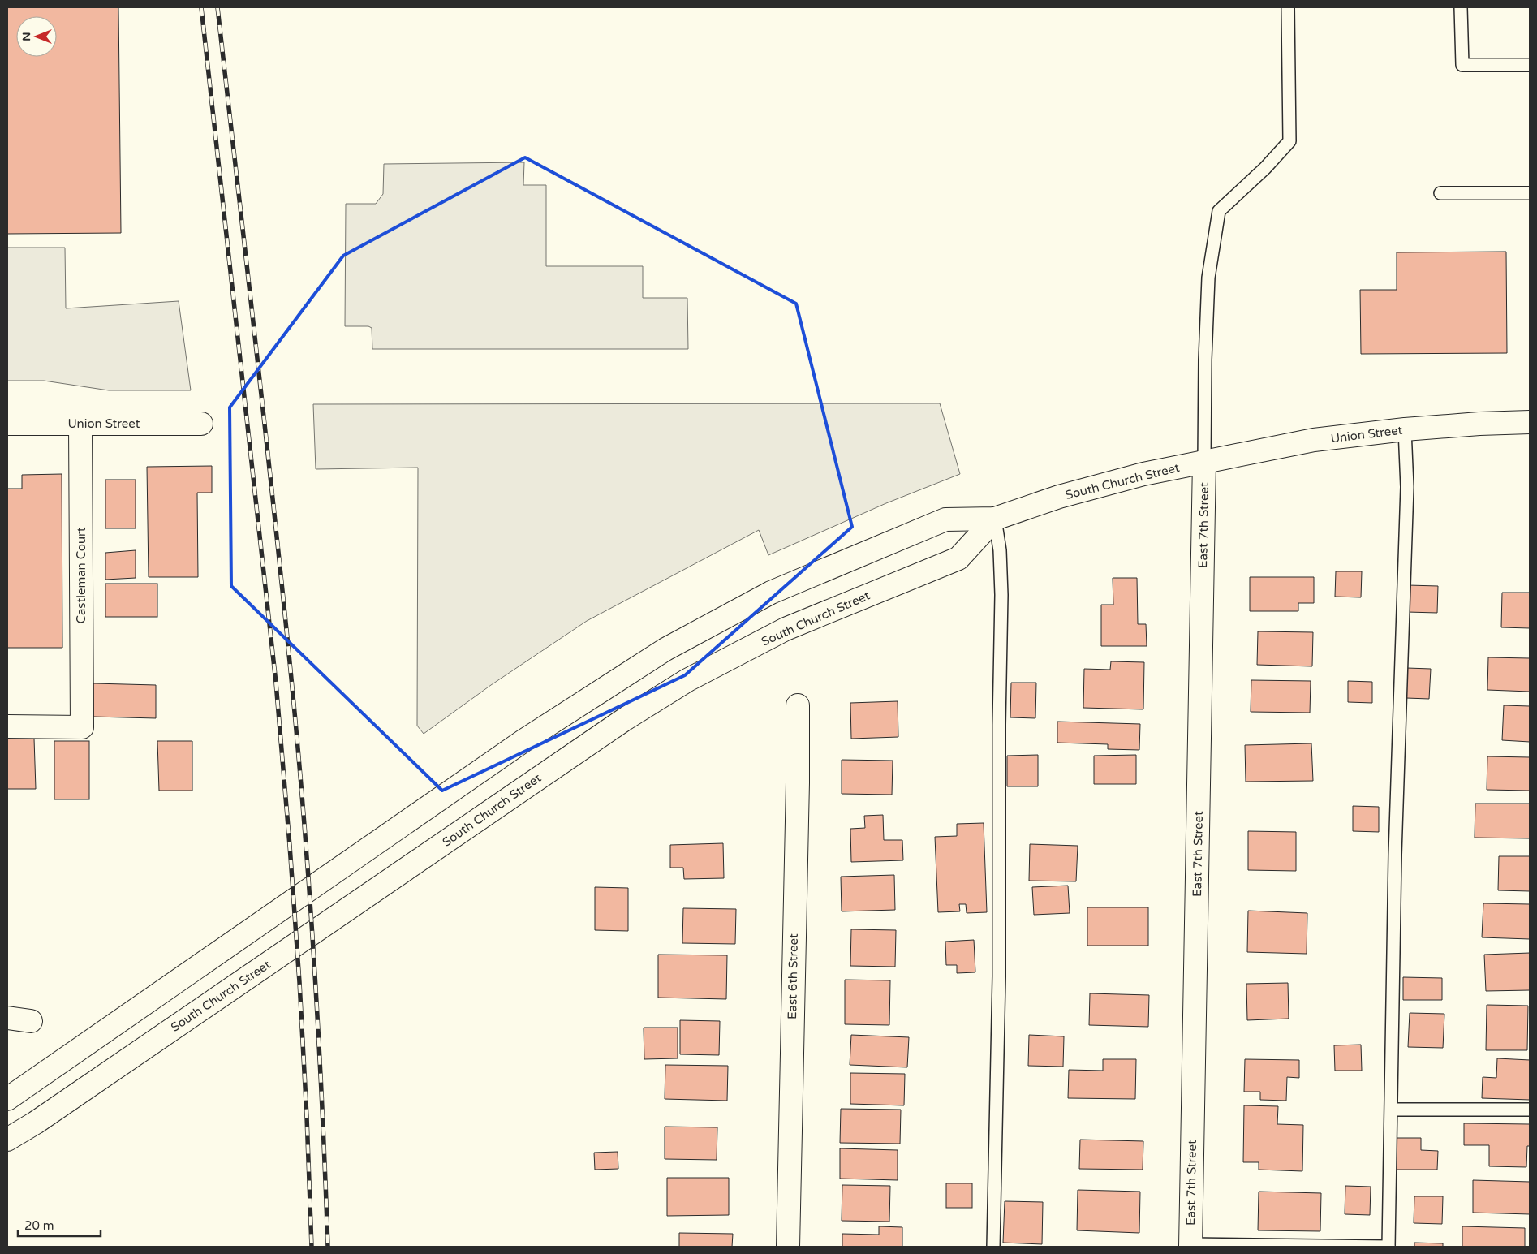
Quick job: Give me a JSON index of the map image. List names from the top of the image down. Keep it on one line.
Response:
{"streets":{"main road":["Union Street","South Church Street","East 7th Street","Castleman Court","East 6th Street"]},"crossings":[["Union Street","South Church Street"],["Union Street","East 7th Street"],["Union Street","Castleman Court"],["South Church Street","East 7th Street"]],"scale_bar":"20 m","north":"left"}
